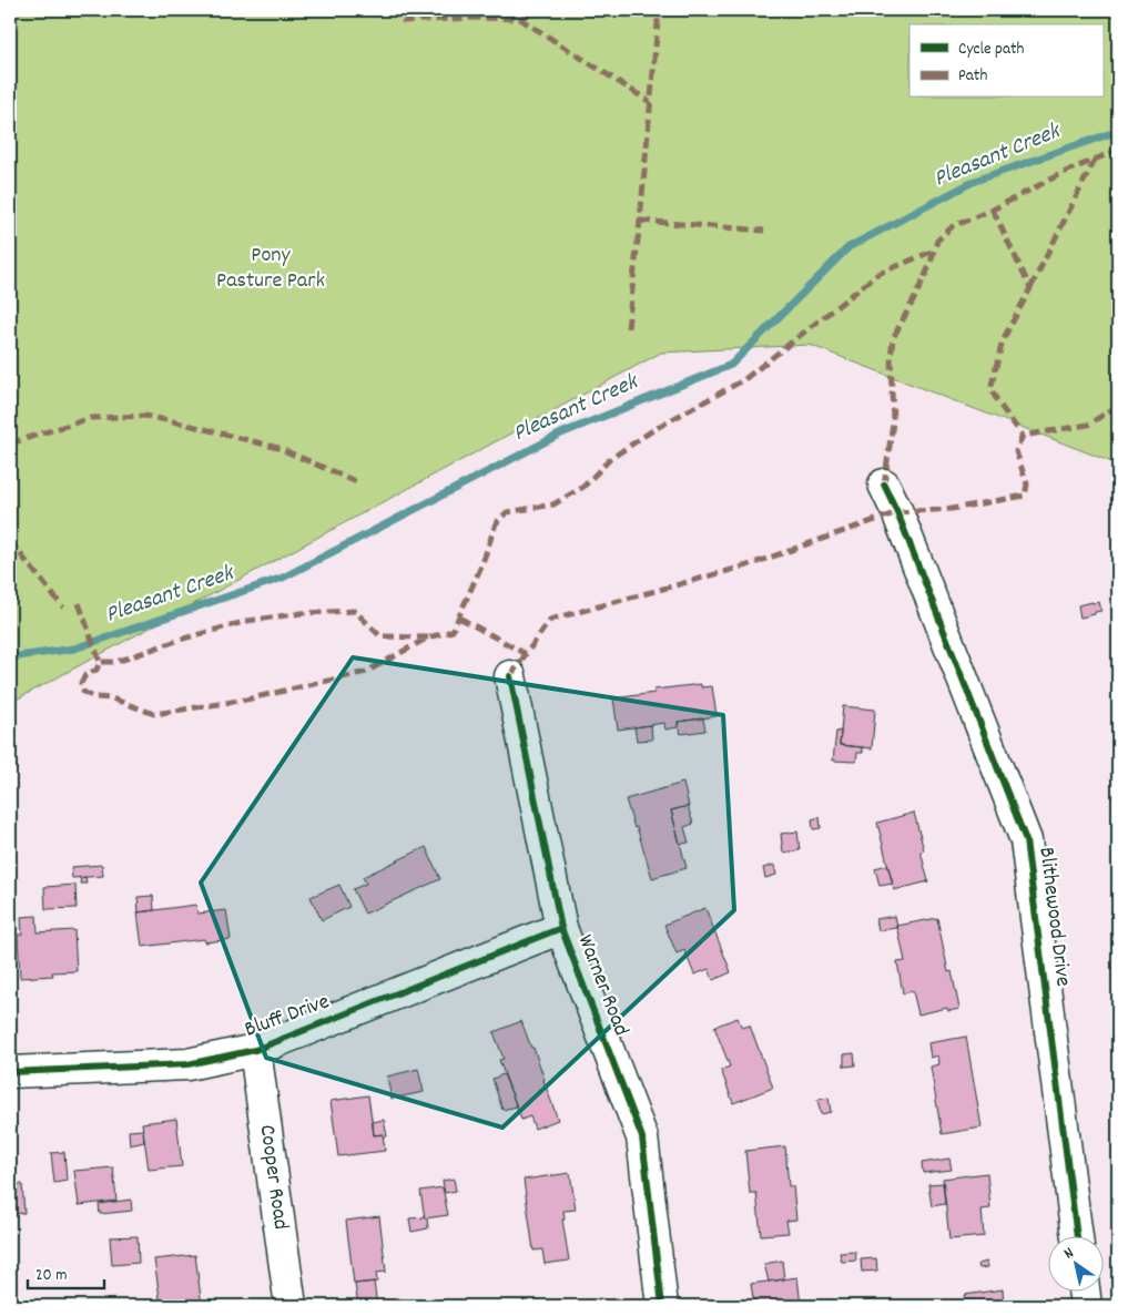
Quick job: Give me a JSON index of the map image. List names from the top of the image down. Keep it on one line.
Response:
{"streets":{"street":["Blithewood Drive","Warner Road","Bluff Drive","Cooper Road"]},"crossings":[["Warner Road","Bluff Drive"],["Bluff Drive","Cooper Road"]],"water":["Pleasant Creek"],"parks":["Pony Pasture Park"],"legend":["Cycle path","Path"],"scale_bar":"20 m","north":"top left"}
